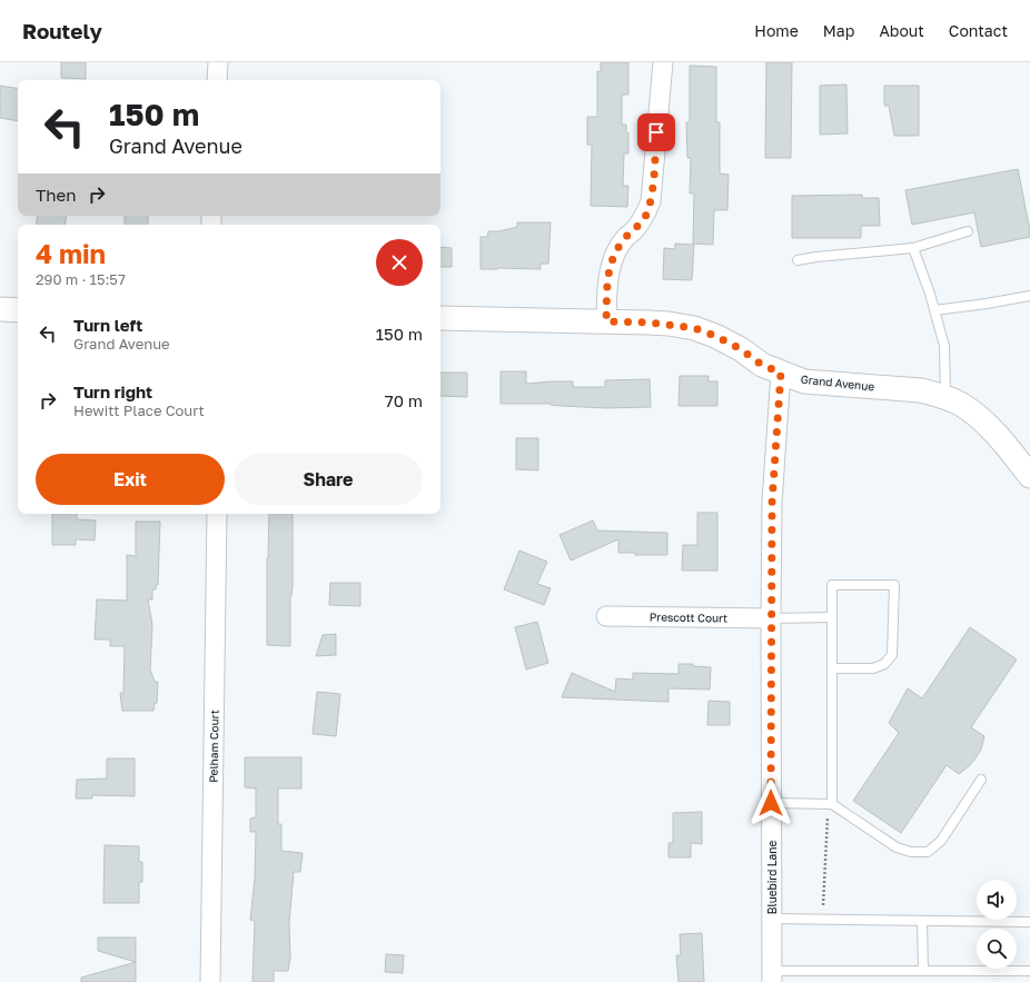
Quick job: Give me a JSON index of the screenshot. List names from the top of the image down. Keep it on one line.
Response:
{"streets":{"street":["Grand Avenue","Prescott Court","Pelham Court","Bluebird Lane"]},"crossings":[["Grand Avenue","Bluebird Lane"],["Prescott Court","Bluebird Lane"]],"page":{"header":"Routely","nav":["Home","Map","About","Contact"],"turn":["150 m","Grand Avenue"],"then":"Then","heading":["4 min","290 m · 15:57"],"list":[{"name":"Turn left","note":"Grand Avenue","value":"150 m"},{"name":"Turn right","note":"Hewitt Place Court","value":"70 m"}],"buttons":["Exit","Share"]}}
